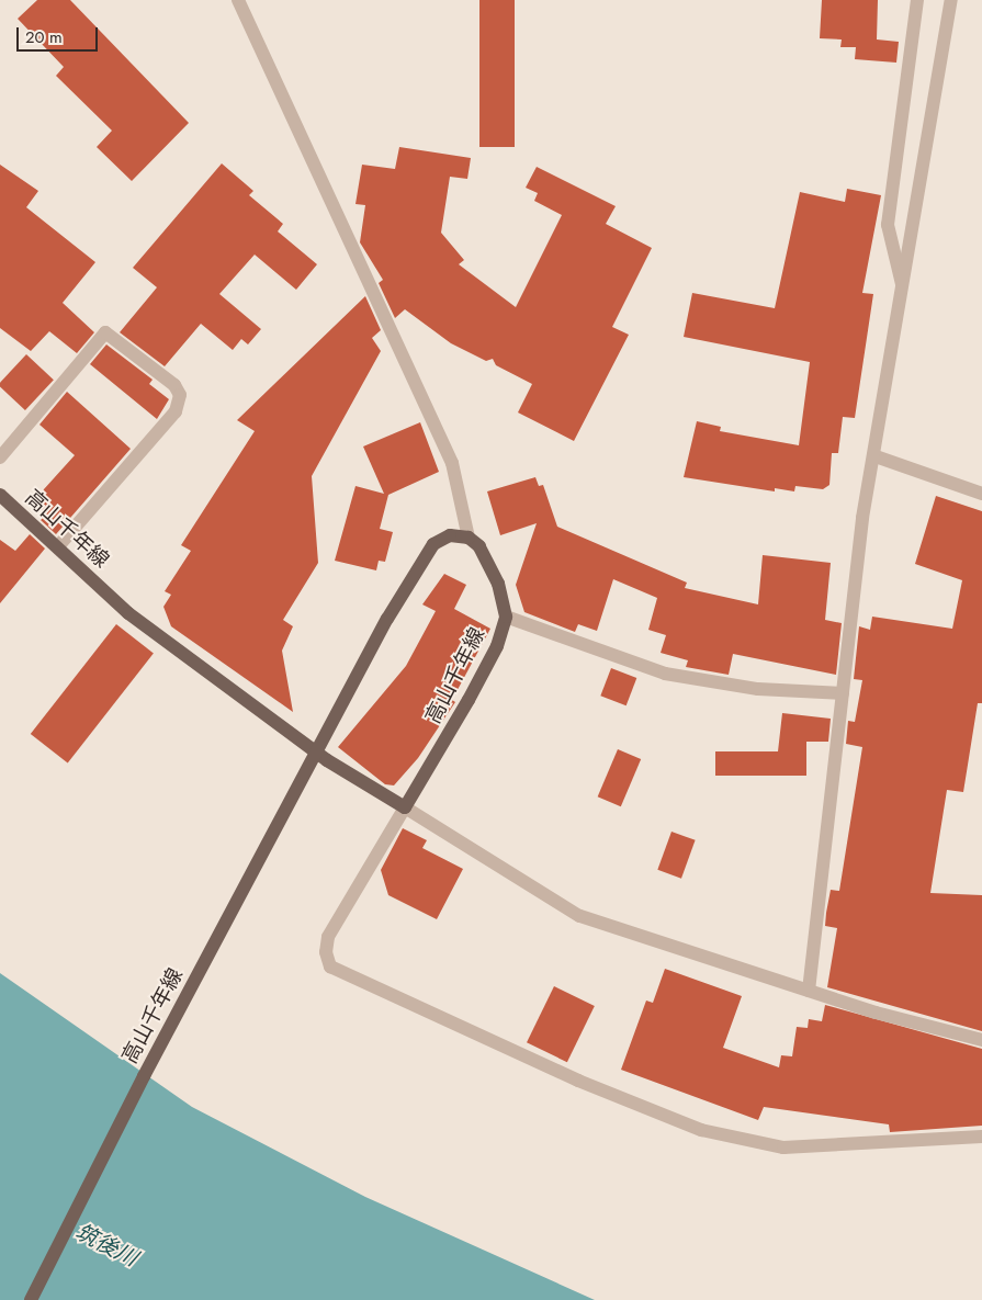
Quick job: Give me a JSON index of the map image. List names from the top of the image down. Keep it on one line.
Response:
{"streets":{"main road":["高山千年線"]},"water":["筑後川"],"scale_bar":"20 m"}
